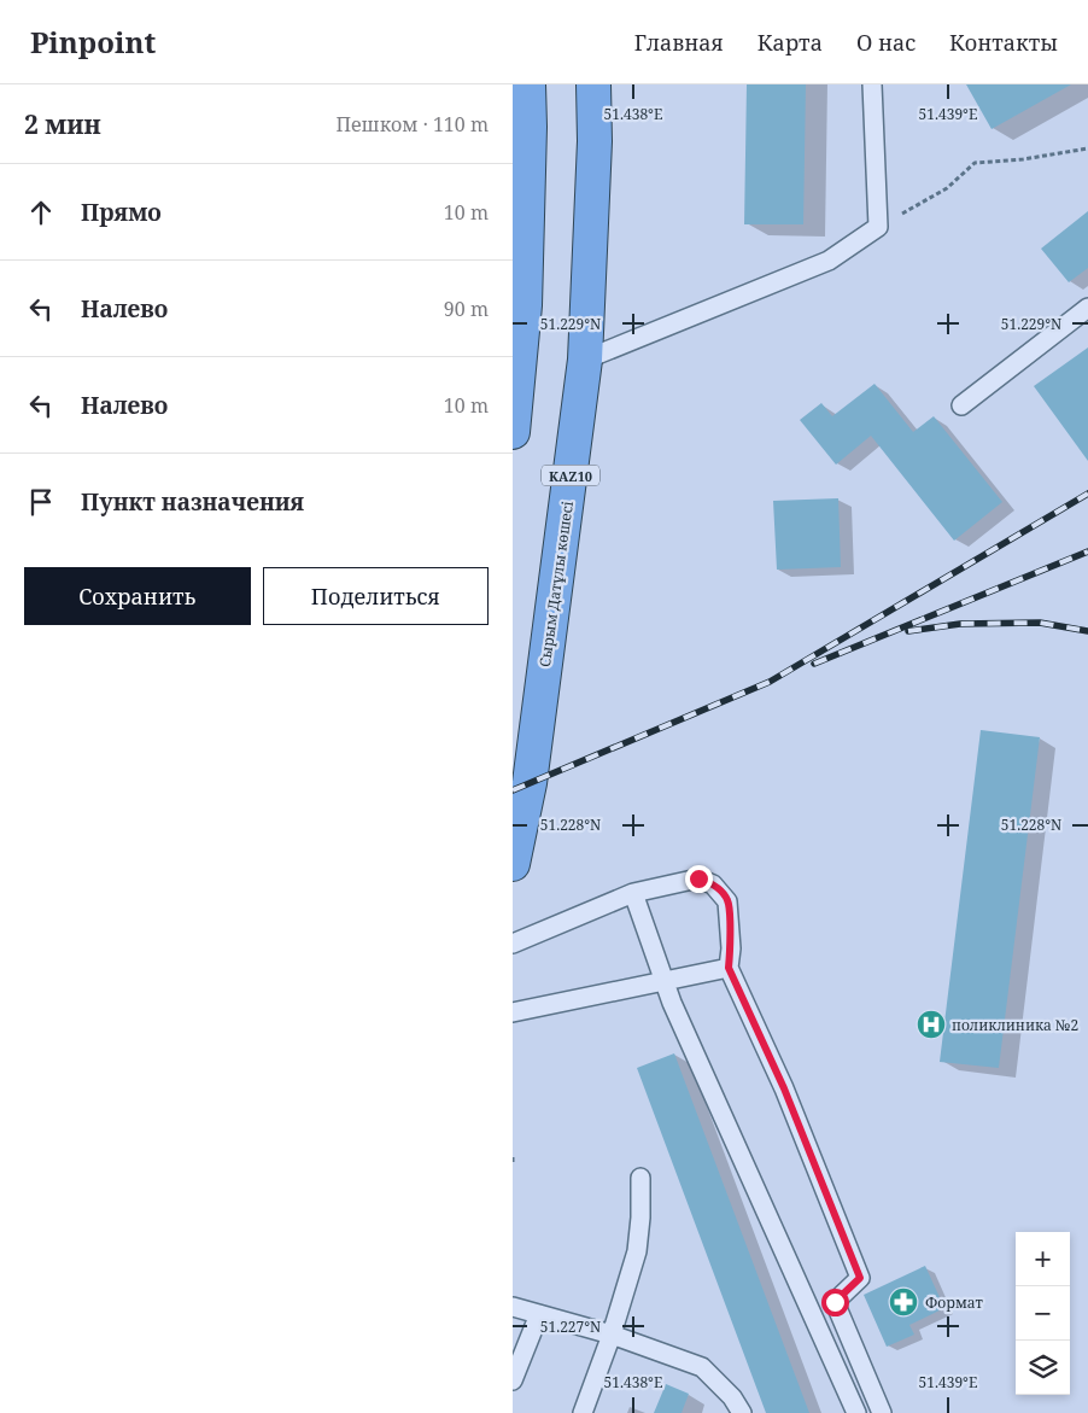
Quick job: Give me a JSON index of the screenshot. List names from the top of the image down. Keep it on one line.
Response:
{"streets":{"highway":["KAZ10","Сырым Датұлы көшесі"]},"places":{"hospital":["поликлиника №2"],"pharmacy":["Формат"]},"page":{"header":"Pinpoint","nav":["Главная","Карта","О нас","Контакты"],"heading":["2 мин","Пешком · 110 m"],"list":[["Прямо","10 m"],["Налево","90 m"],["Налево","10 m"],"Пункт назначения"],"buttons":["Сохранить","Поделиться"],"map_buttons":["+","−"]},"coordinates":["51.438°E","51.439°E","51.229°N","51.228°N","51.227°N"]}
